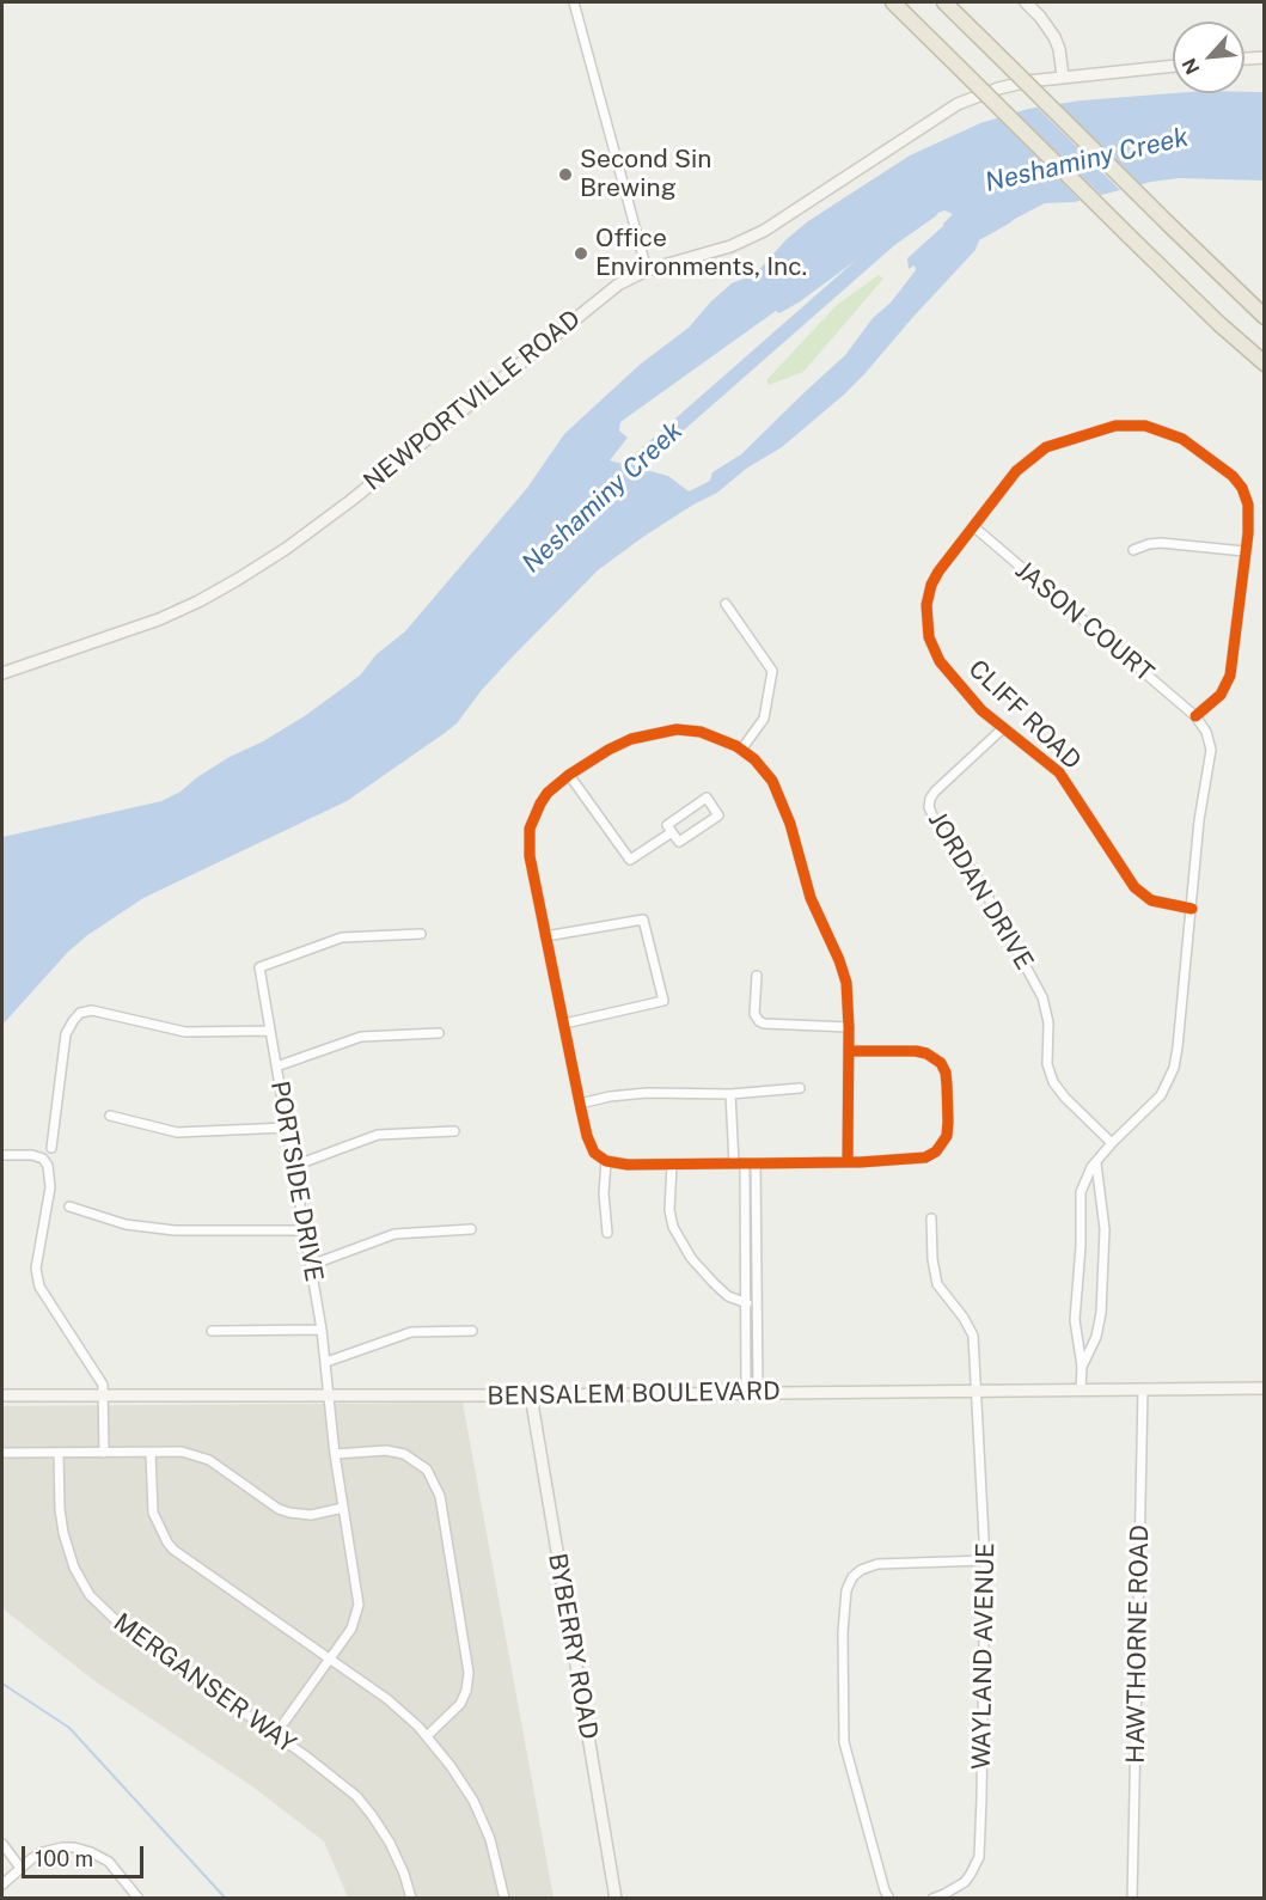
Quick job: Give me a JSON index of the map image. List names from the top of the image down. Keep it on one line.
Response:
{"streets":{"main road":["NEWPORTVILLE ROAD","BENSALEM BOULEVARD","BYBERRY ROAD"],"street":["JASON COURT","CLIFF ROAD","JORDAN DRIVE","PORTSIDE DRIVE","HAWTHORNE ROAD","WAYLAND AVENUE","MERGANSER WAY"]},"crossings":[["JASON COURT","CLIFF ROAD"],["CLIFF ROAD","JORDAN DRIVE"],["PORTSIDE DRIVE","BENSALEM BOULEVARD"],["PORTSIDE DRIVE","MERGANSER WAY"],["BENSALEM BOULEVARD","HAWTHORNE ROAD"],["BENSALEM BOULEVARD","BYBERRY ROAD"],["BENSALEM BOULEVARD","WAYLAND AVENUE"]],"water":["Neshaminy Creek"],"places":["Second Sin Brewing","Office Environments, Inc."],"scale_bar":"100 m","north":"bottom left"}
